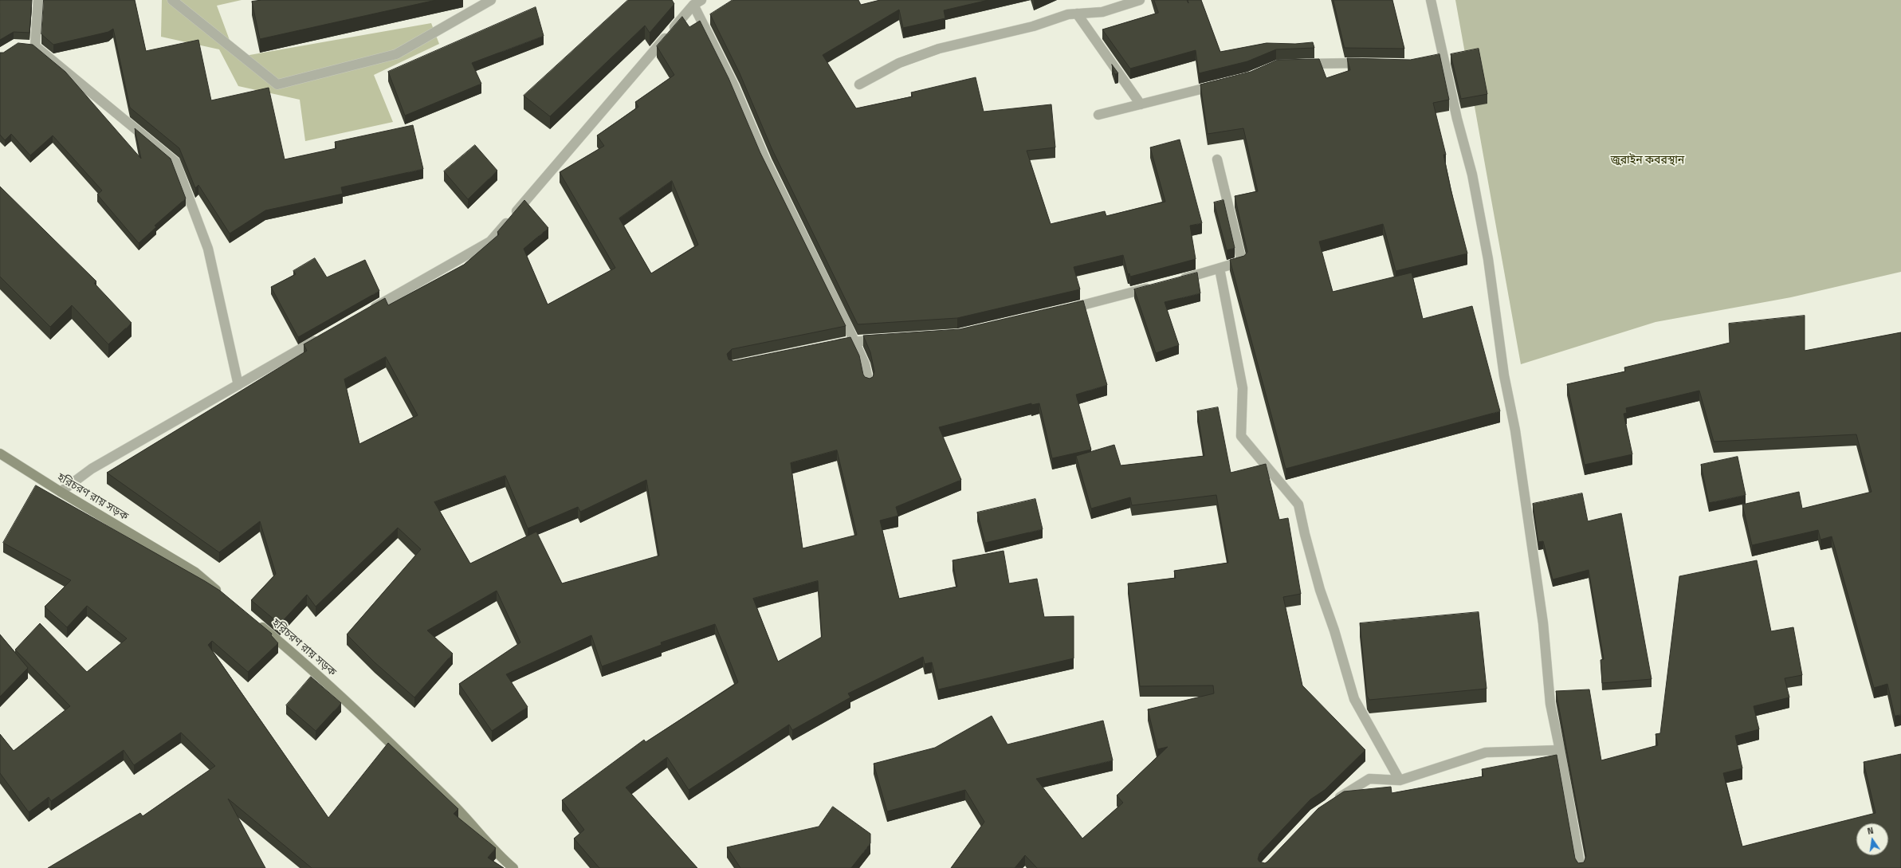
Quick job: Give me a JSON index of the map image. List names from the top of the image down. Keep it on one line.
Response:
{"streets":{"main road":["হরিচরণ রায় সড়ক"]},"parks":["জুরাইন কবরস্থান"],"north":"top"}
